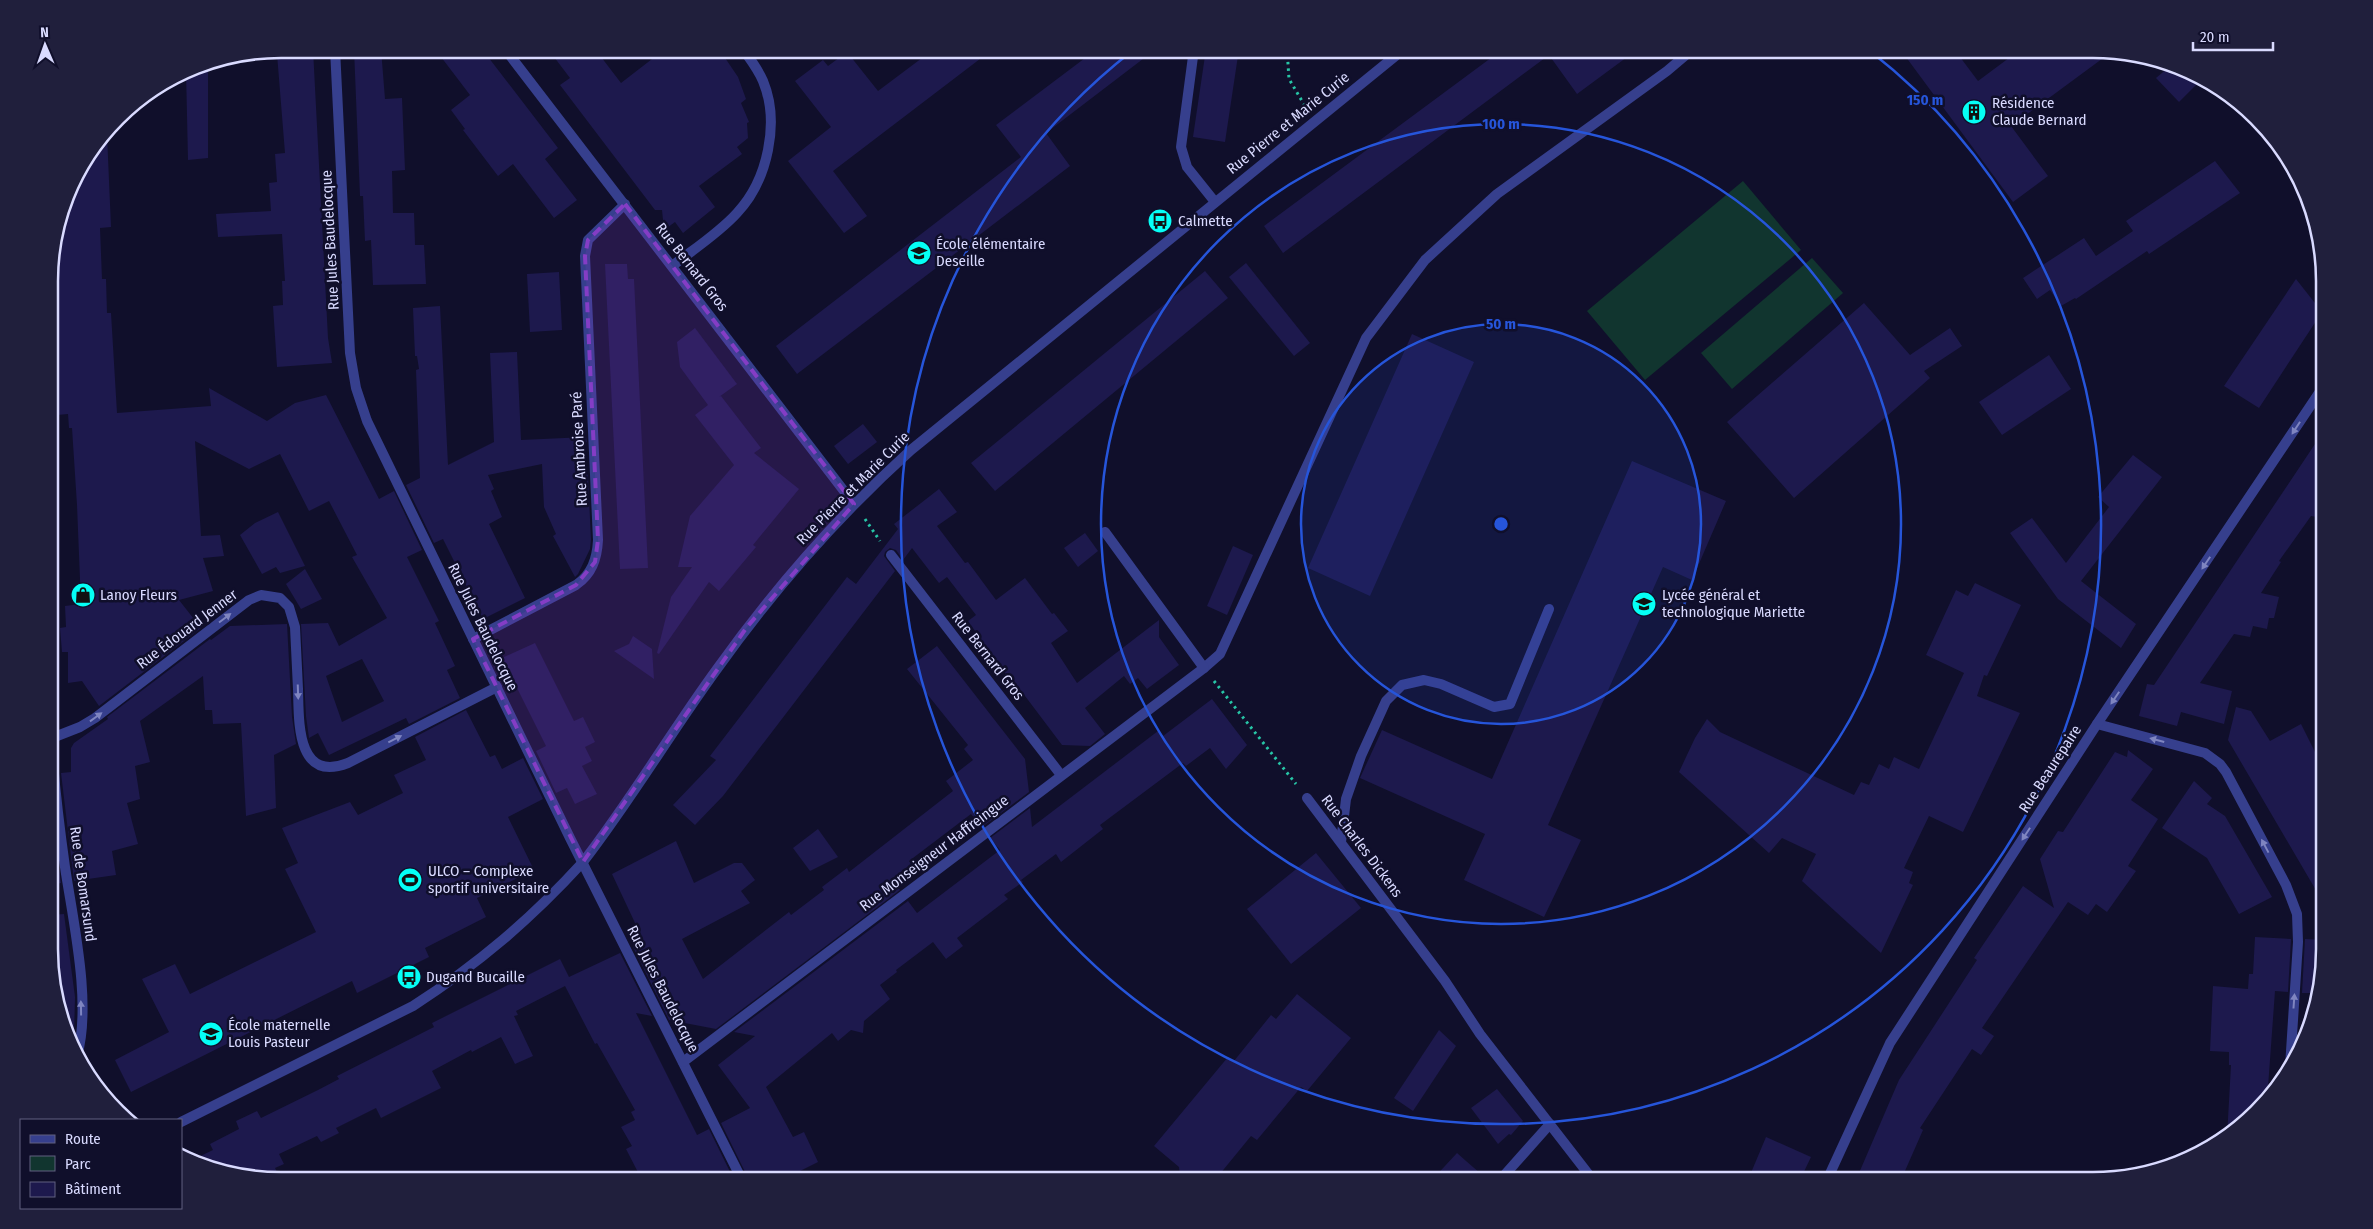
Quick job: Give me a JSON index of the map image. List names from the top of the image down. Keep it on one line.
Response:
{"streets":{"street":["Rue Pierre et Marie Curie","Rue Jules Baudelocque","Rue Bernard Gros","Rue Ambroise Paré","Rue Édouard Jenner","Rue Beaurepaire","Rue Charles Dickens","Rue Monseigneur Haffreingue","Rue de Bomarsund"]},"crossings":[["Rue Pierre et Marie Curie","Rue Jules Baudelocque"],["Rue Pierre et Marie Curie","Rue Bernard Gros"],["Rue Jules Baudelocque","Rue Ambroise Paré"],["Rue Jules Baudelocque","Rue Édouard Jenner"],["Rue Jules Baudelocque","Rue Monseigneur Haffreingue"],["Rue Bernard Gros","Rue Ambroise Paré"],["Rue Bernard Gros","Rue Monseigneur Haffreingue"],["Rue Charles Dickens","Rue Monseigneur Haffreingue"]],"one_way":["Rue Beaurepaire","Rue de Bomarsund"],"places":{"building":["Résidence Claude Bernard"],"bus stop":["Calmette","Dugand Bucaille"],"school or university":["École élémentaire Deseille","Lycée général et technologique Mariette","École maternelle Louis Pasteur"],"shop":["Lanoy Fleurs"],"sports":["ULCO – Complexe sportif universitaire"]},"legend":["Route","Parc","Bâtiment"],"scale_bar":"20 m","north":"top","rings":["150 m","100 m","50 m"]}
